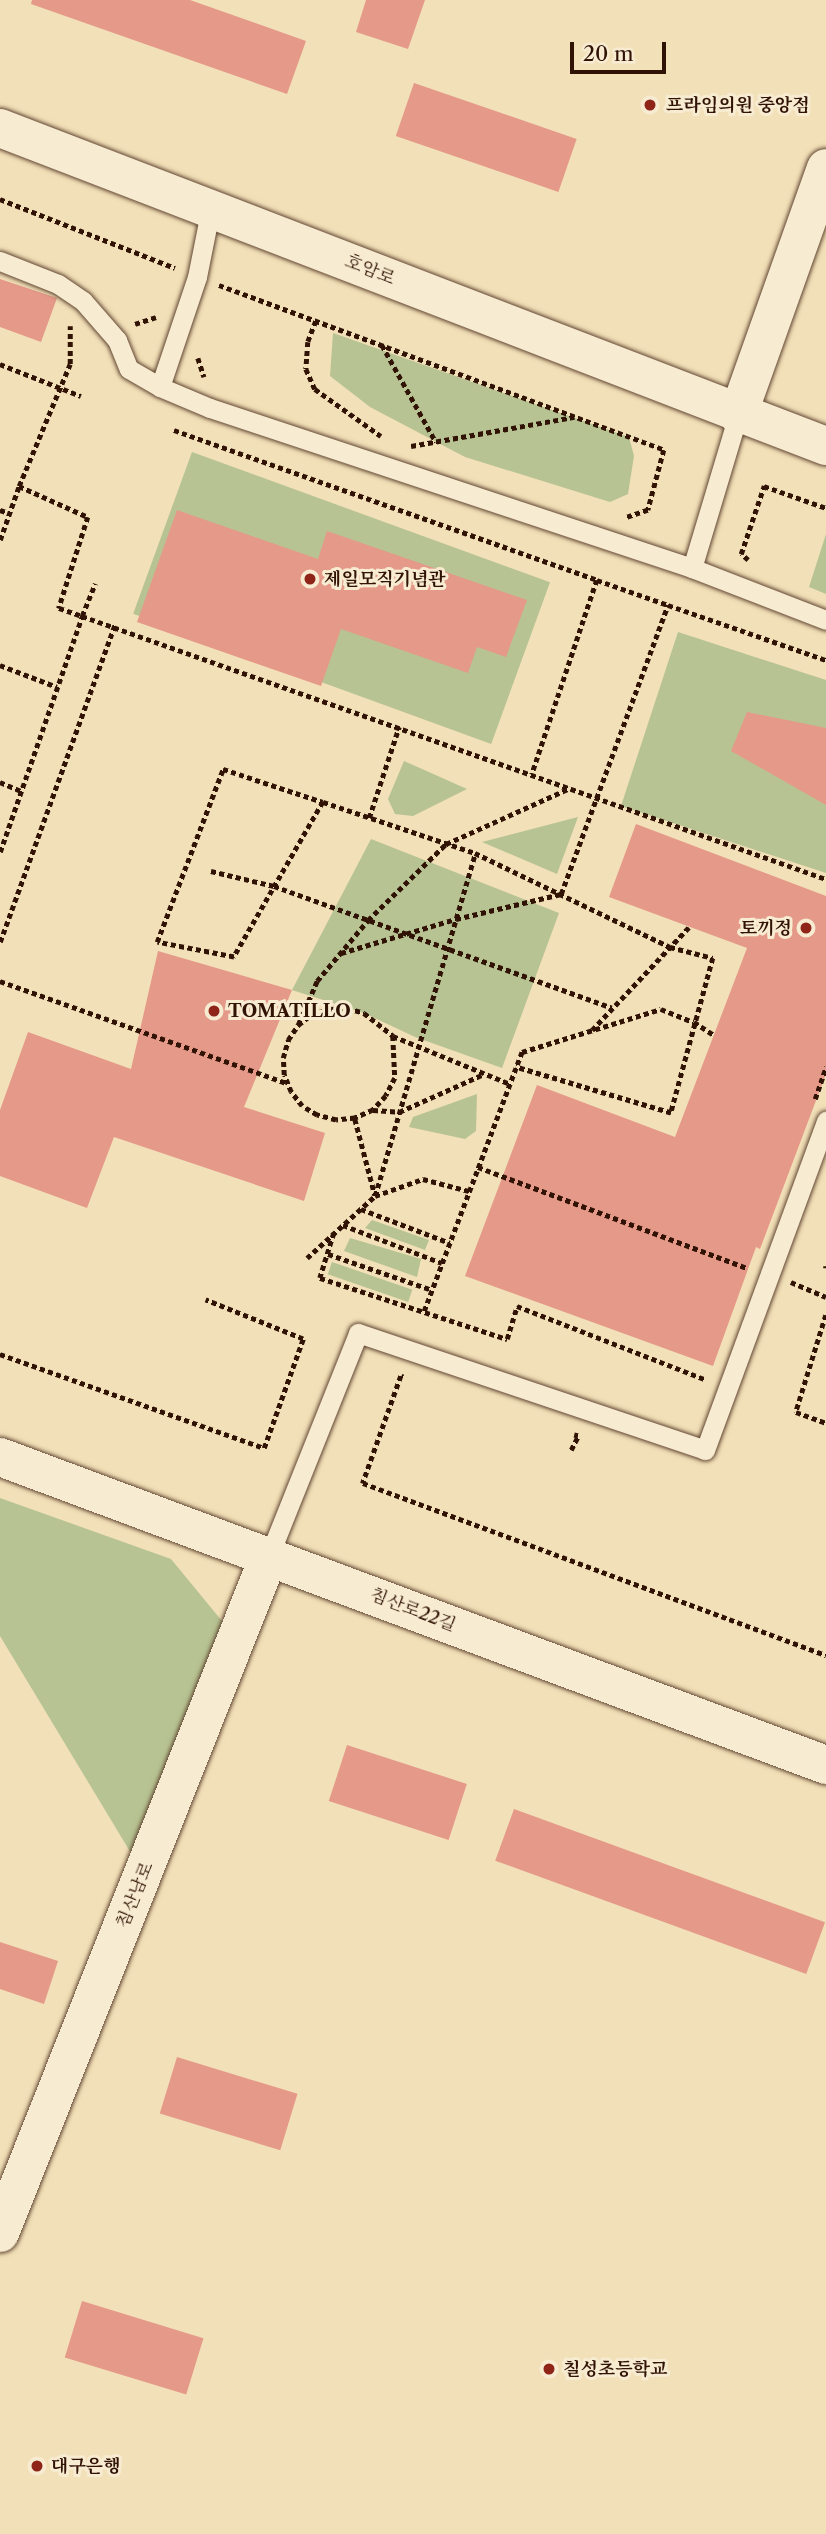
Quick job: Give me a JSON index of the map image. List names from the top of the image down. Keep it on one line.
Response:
{"streets":{"street":["호암로","침산로22길","침산남로"]},"crossings":[["침산로22길","침산남로"]],"places":["프라임의원 중앙점","제일모직기념관","토끼정","TOMATILLO","칠성초등학교","대구은행"],"scale_bar":"20 m"}
